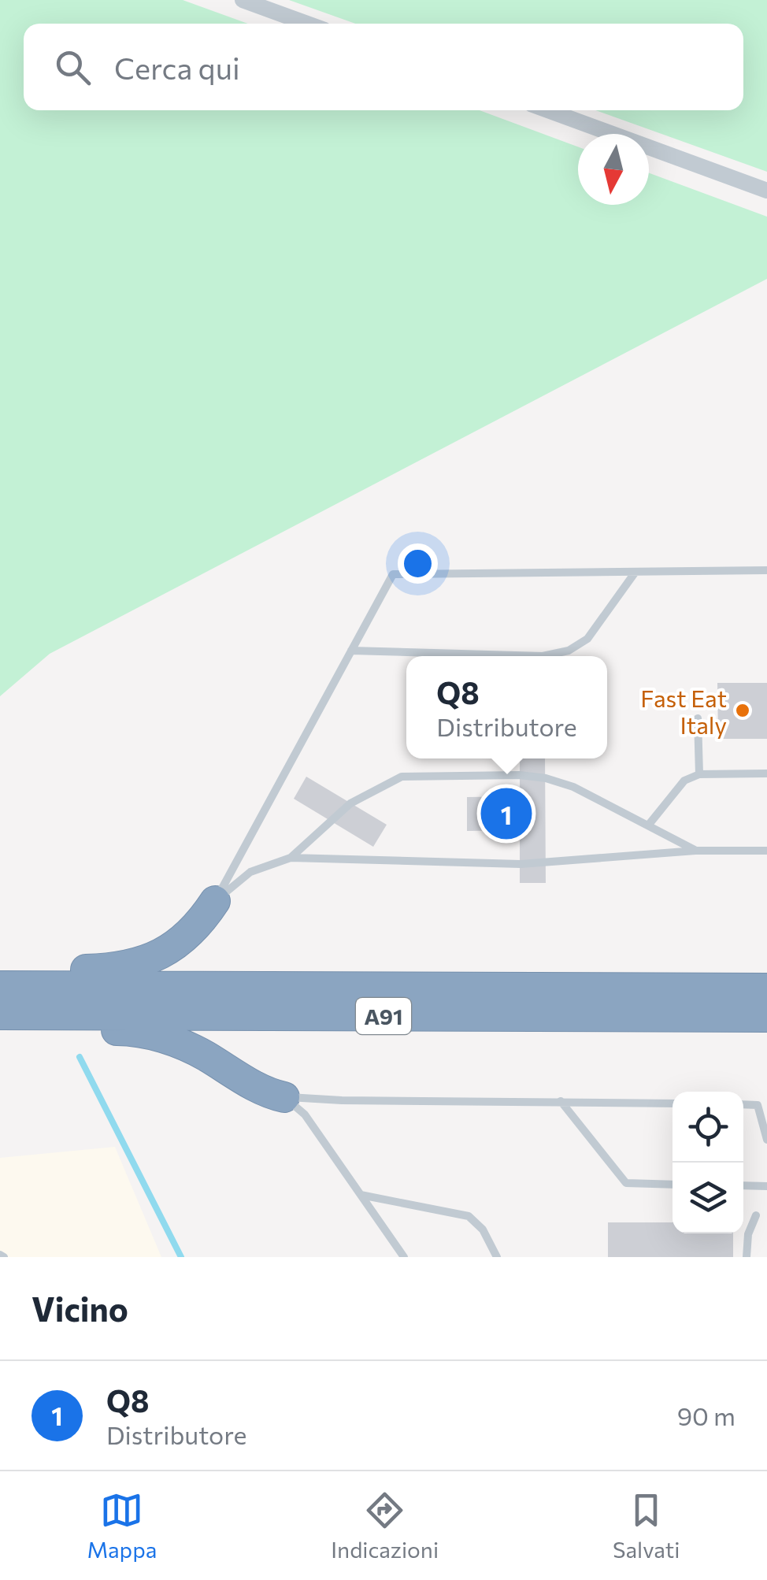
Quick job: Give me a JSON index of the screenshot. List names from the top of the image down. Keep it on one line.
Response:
{"streets":{"highway":["A91"]},"places":["Fast Eat Italy"],"north":"bottom","page":{"search":"Cerca qui","popup":["Q8","Distributore"],"pins":"1","heading":"Vicino","list":[{"mark":"1","name":"Q8","note":"Distributore","value":"90 m"}],"nav":["Mappa","Indicazioni","Salvati"]}}
